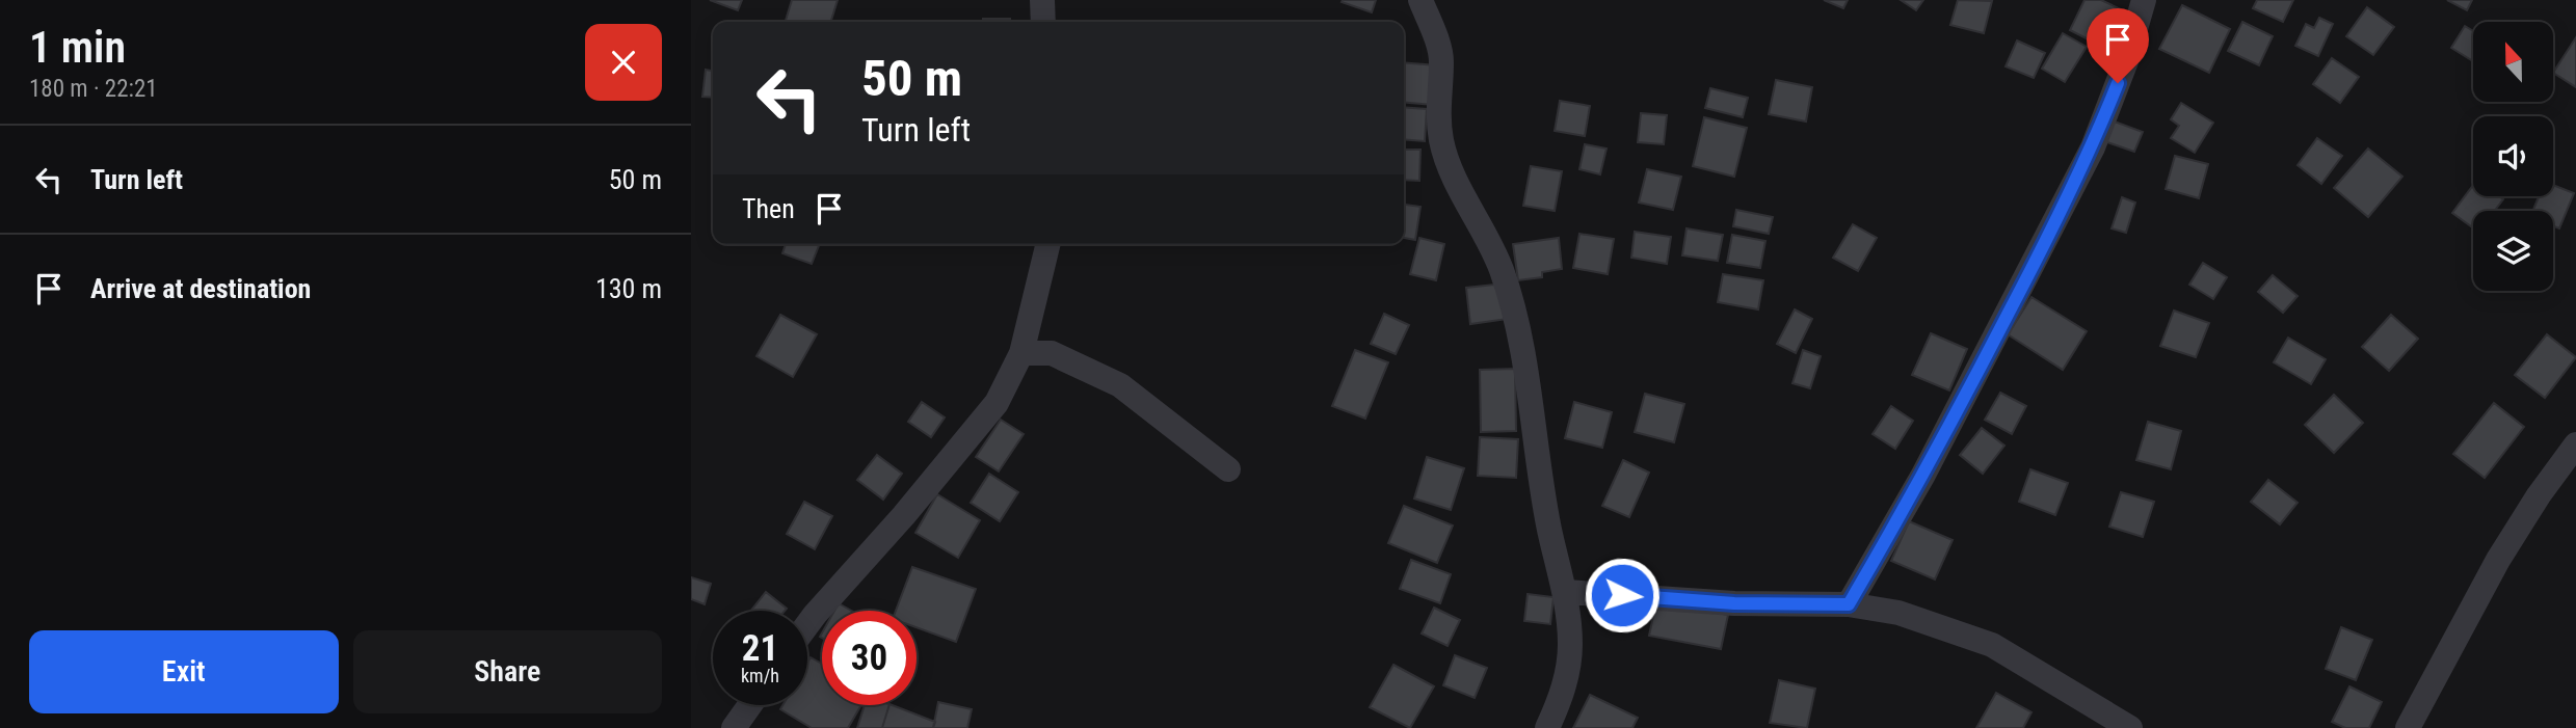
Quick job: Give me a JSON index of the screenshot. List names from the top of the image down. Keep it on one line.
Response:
{"north":"top","page":{"heading":["1 min","180 m · 22:21"],"turn":["50 m","Turn left"],"list":[{"name":"Turn left","value":"50 m"},{"name":"Arrive at destination","value":"130 m"}],"then":"Then","speed":"21 km/h","limit":"30","buttons":["Exit","Share"]}}
